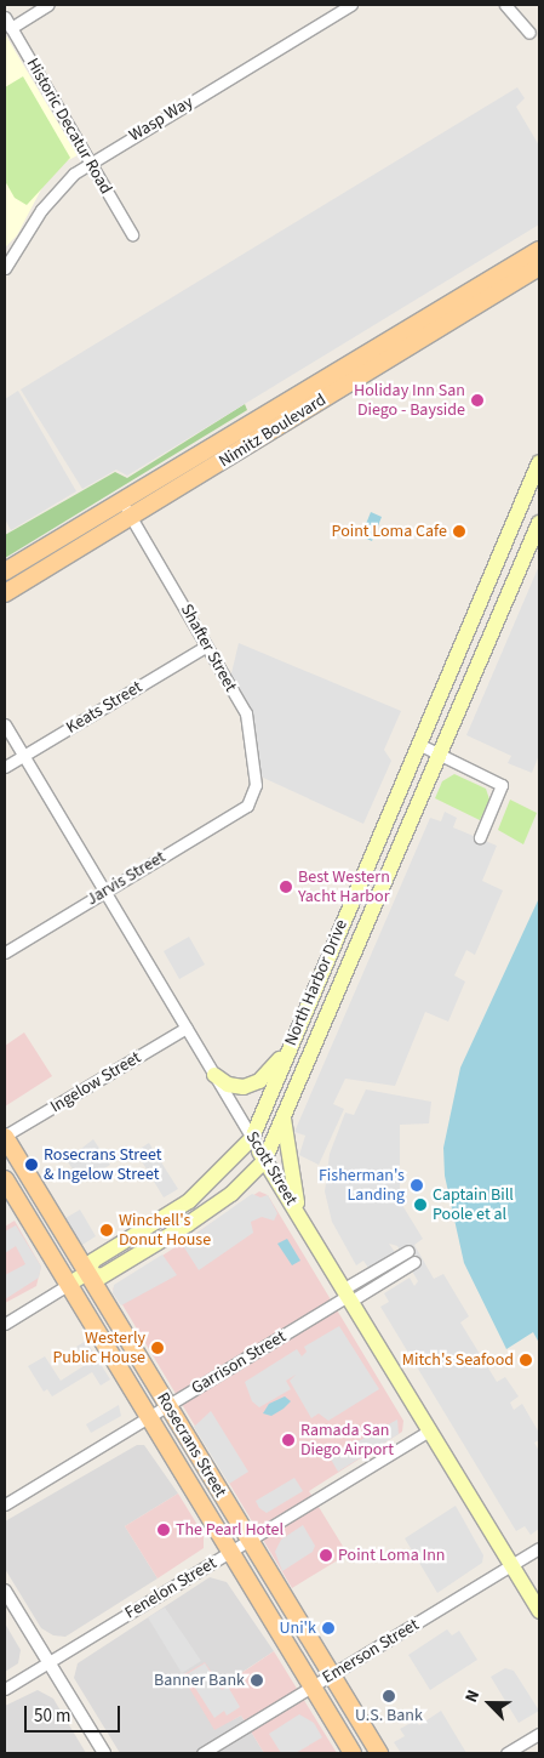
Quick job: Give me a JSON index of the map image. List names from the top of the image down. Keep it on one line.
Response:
{"streets":{"main road":["Nimitz Boulevard","North Harbor Drive","Scott Street","Rosecrans Street"],"street":["Wasp Way","Historic Decatur Road","Shafter Street","Keats Street","Jarvis Street","Ingelow Street","Garrison Street","Fenelon Street","Emerson Street"]},"crossings":[["Wasp Way","Historic Decatur Road"],["Nimitz Boulevard","Shafter Street"],["Shafter Street","Keats Street"],["Shafter Street","Jarvis Street"],["Keats Street","Scott Street"],["Jarvis Street","Scott Street"],["North Harbor Drive","Scott Street"],["North Harbor Drive","Rosecrans Street"],["Ingelow Street","Scott Street"],["Ingelow Street","Rosecrans Street"],["Scott Street","Garrison Street"],["Scott Street","Fenelon Street"],["Scott Street","Emerson Street"],["Garrison Street","Rosecrans Street"],["Rosecrans Street","Fenelon Street"],["Rosecrans Street","Emerson Street"]],"places":["Holiday Inn San Diego - Bayside","Point Loma Cafe","Best Western Yacht Harbor","Rosecrans Street & Ingelow Street","Fisherman's Landing","Captain Bill Poole et al","Winchell's Donut House","Westerly Public House","Mitch's Seafood","Ramada San Diego Airport","The Pearl Hotel","Point Loma Inn","Uni'k","Banner Bank","U.S. Bank"],"scale_bar":"50 m","north":"top left"}
